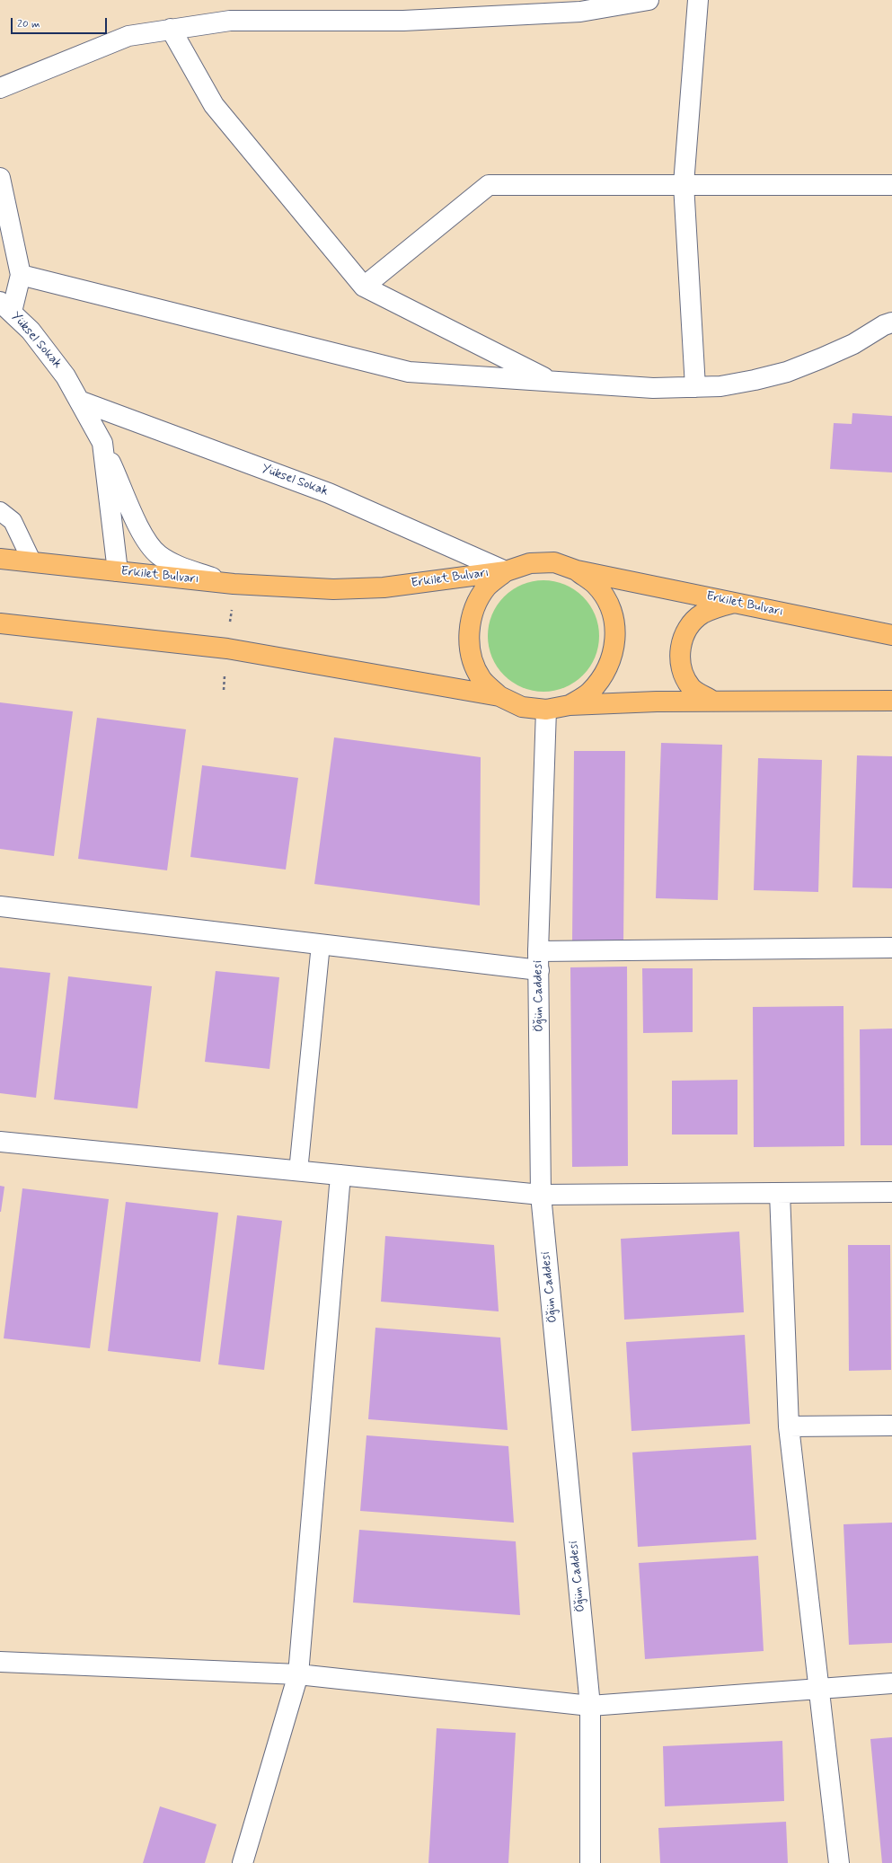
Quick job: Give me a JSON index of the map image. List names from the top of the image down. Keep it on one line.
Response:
{"streets":{"main road":["Erkilet Bulvarı"],"street":["Yüksel Sokak","Öğün Caddesi"]},"crossings":[["Yüksel Sokak","Erkilet Bulvarı"]],"scale_bar":"20 m"}
